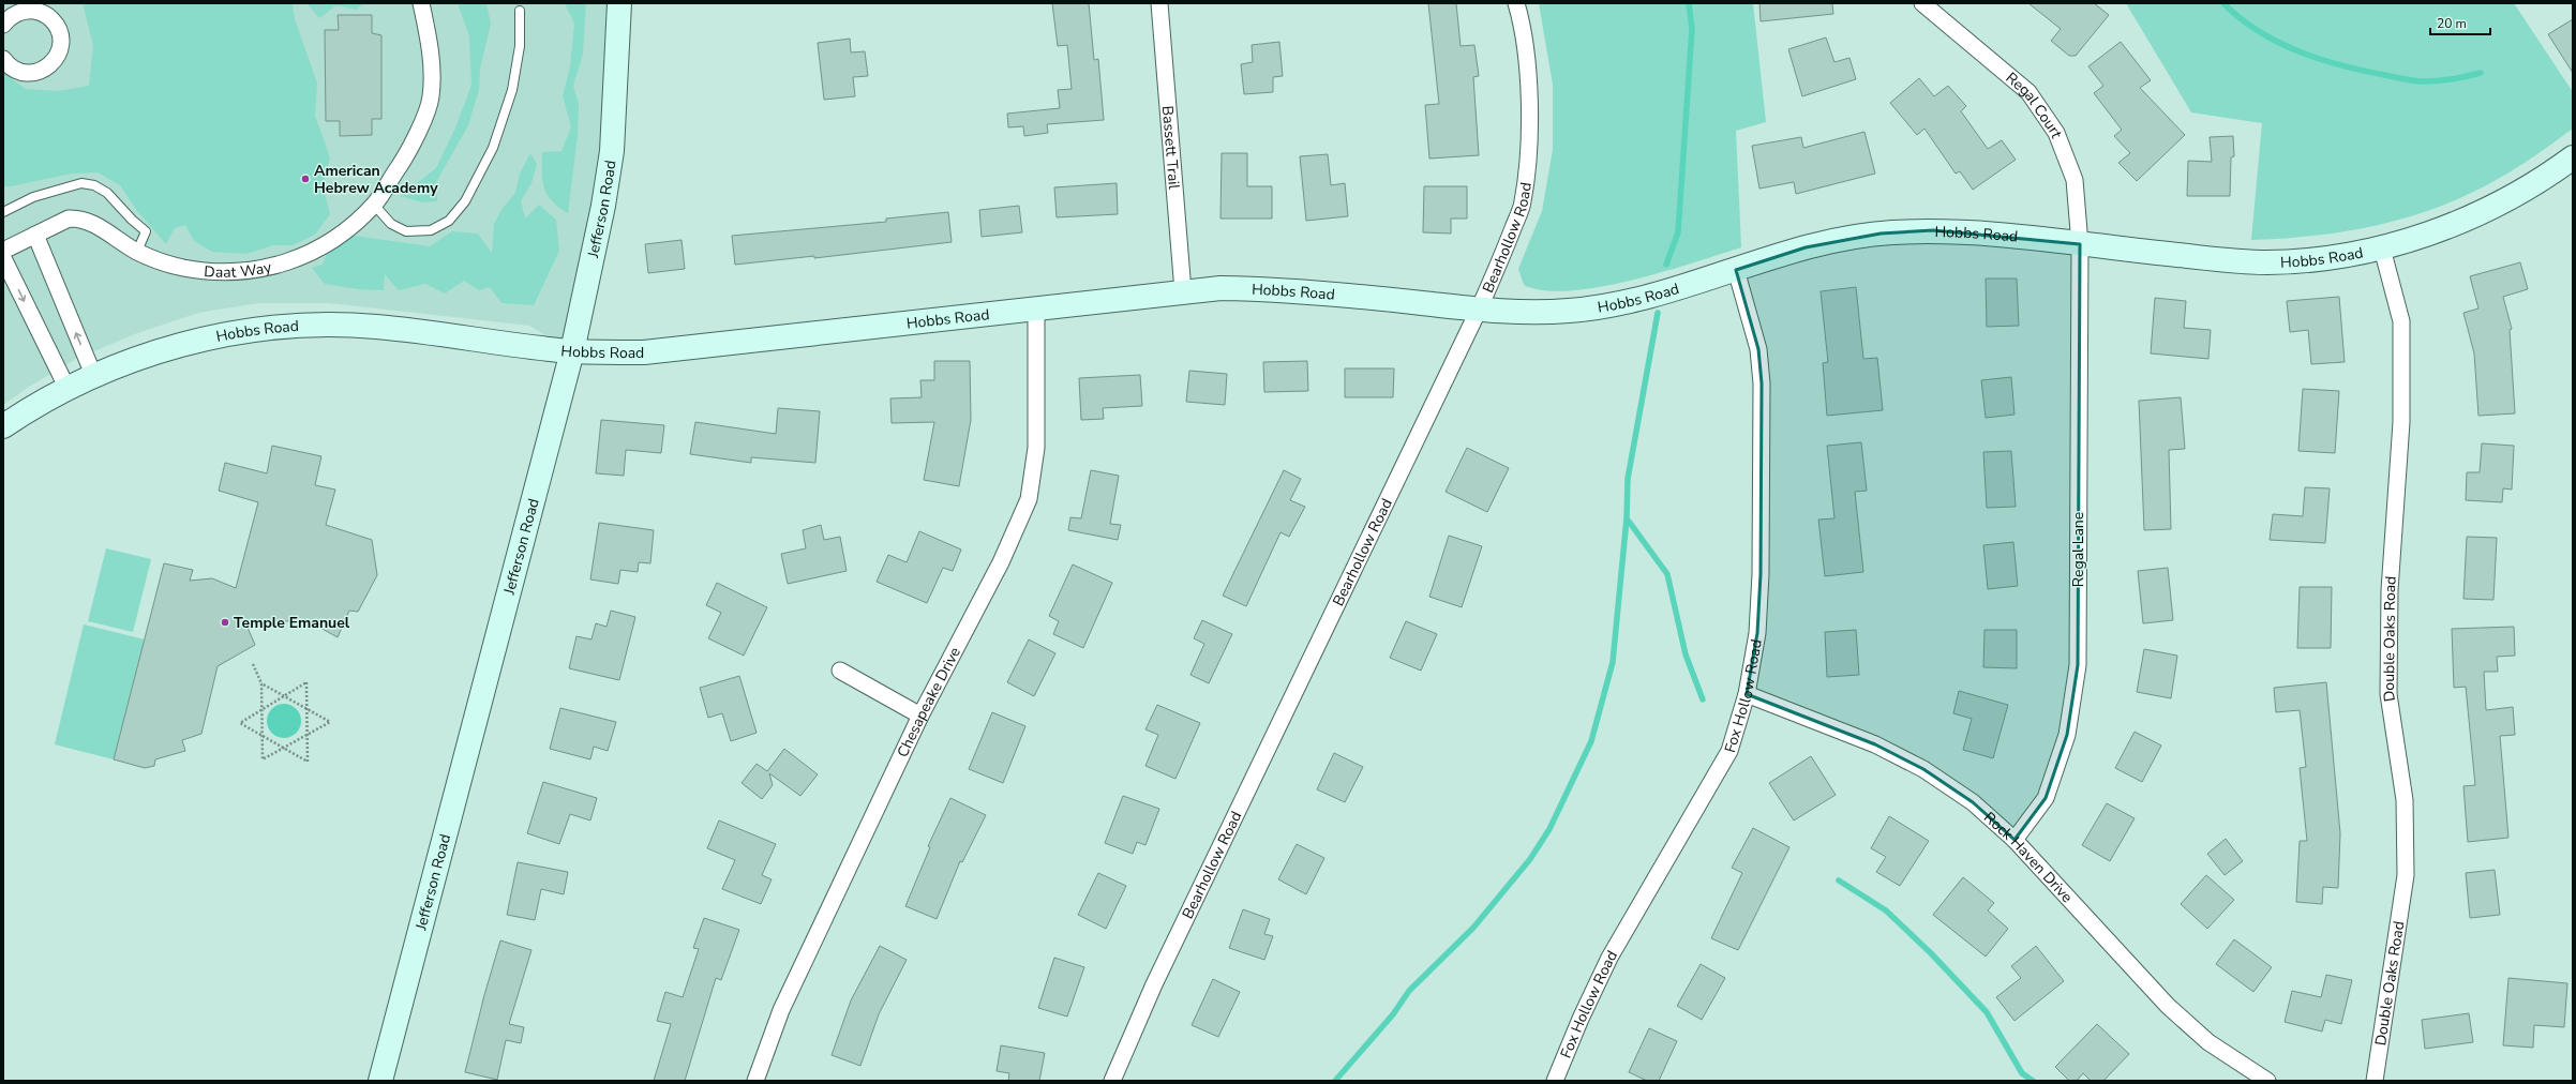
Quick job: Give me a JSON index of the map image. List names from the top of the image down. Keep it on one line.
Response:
{"streets":{"street":["Regal Court","Bassett Trail","Jefferson Road","Hobbs Road","Bearhollow Road","Daat Way","Regal Lane","Double Oaks Road","Fox Hollow Road","Chesapeake Drive","Rock Haven Drive"]},"crossings":[["Regal Court","Hobbs Road"],["Regal Court","Regal Lane"],["Bassett Trail","Hobbs Road"],["Jefferson Road","Hobbs Road"],["Hobbs Road","Bearhollow Road"],["Hobbs Road","Regal Lane"],["Hobbs Road","Double Oaks Road"],["Hobbs Road","Fox Hollow Road"],["Hobbs Road","Chesapeake Drive"],["Regal Lane","Rock Haven Drive"],["Fox Hollow Road","Rock Haven Drive"]],"places":["American Hebrew Academy","Temple Emanuel"],"scale_bar":"20 m"}
